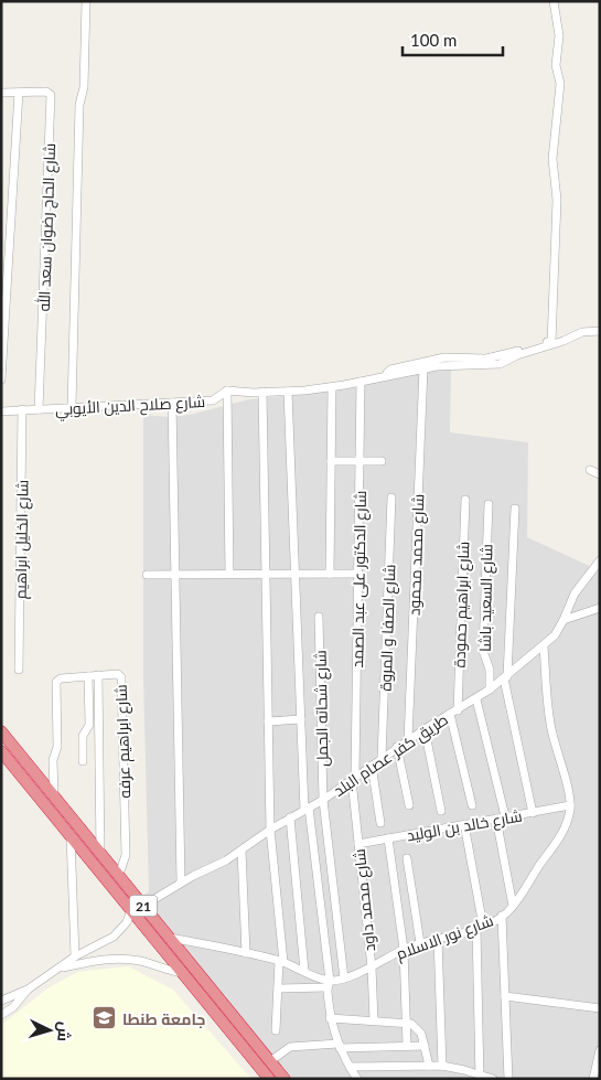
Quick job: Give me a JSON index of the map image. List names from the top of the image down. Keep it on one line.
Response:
{"streets":{"highway":["21"],"street":["شارع الحاج رضوان سعد الله","شارع صلاح الدين الأيوبي","شارع الخليل ابراهيم","شارع محمد محمود","شارع الدكتور على عبد الصمد","شارع السعيد باشا","شارع ابراهيم حمودة","شارع الصفا و المروة","شارع شحاته الجمل","شارع ابراهيم عرفه","طريق كفر عصام البلد","شارع خالد بن الوليد","شارع محمد داود","شارع نور الاسلام"]},"crossings":[["شارع الحاج رضوان سعد الله","شارع صلاح الدين الأيوبي"],["شارع صلاح الدين الأيوبي","شارع الخليل ابراهيم"],["شارع صلاح الدين الأيوبي","شارع محمد محمود"],["شارع صلاح الدين الأيوبي","شارع الدكتور على عبد الصمد"],["شارع محمد محمود","طريق كفر عصام البلد"],["شارع الدكتور على عبد الصمد","طريق كفر عصام البلد"],["شارع الدكتور على عبد الصمد","شارع محمد داود"],["شارع السعيد باشا","طريق كفر عصام البلد"],["شارع ابراهيم حمودة","طريق كفر عصام البلد"],["شارع الصفا و المروة","طريق كفر عصام البلد"],["شارع شحاته الجمل","طريق كفر عصام البلد"],["شارع شحاته الجمل","شارع نور الاسلام"],["شارع ابراهيم عرفه","21"],["طريق كفر عصام البلد","شارع محمد داود"],["طريق كفر عصام البلد","21"],["طريق كفر عصام البلد","شارع نور الاسلام"],["شارع خالد بن الوليد","شارع محمد داود"],["شارع خالد بن الوليد","شارع نور الاسلام"],["شارع محمد داود","شارع نور الاسلام"]],"places":{"school or university":["جامعة طنطا"]},"scale_bar":"100 m","north":"right"}
